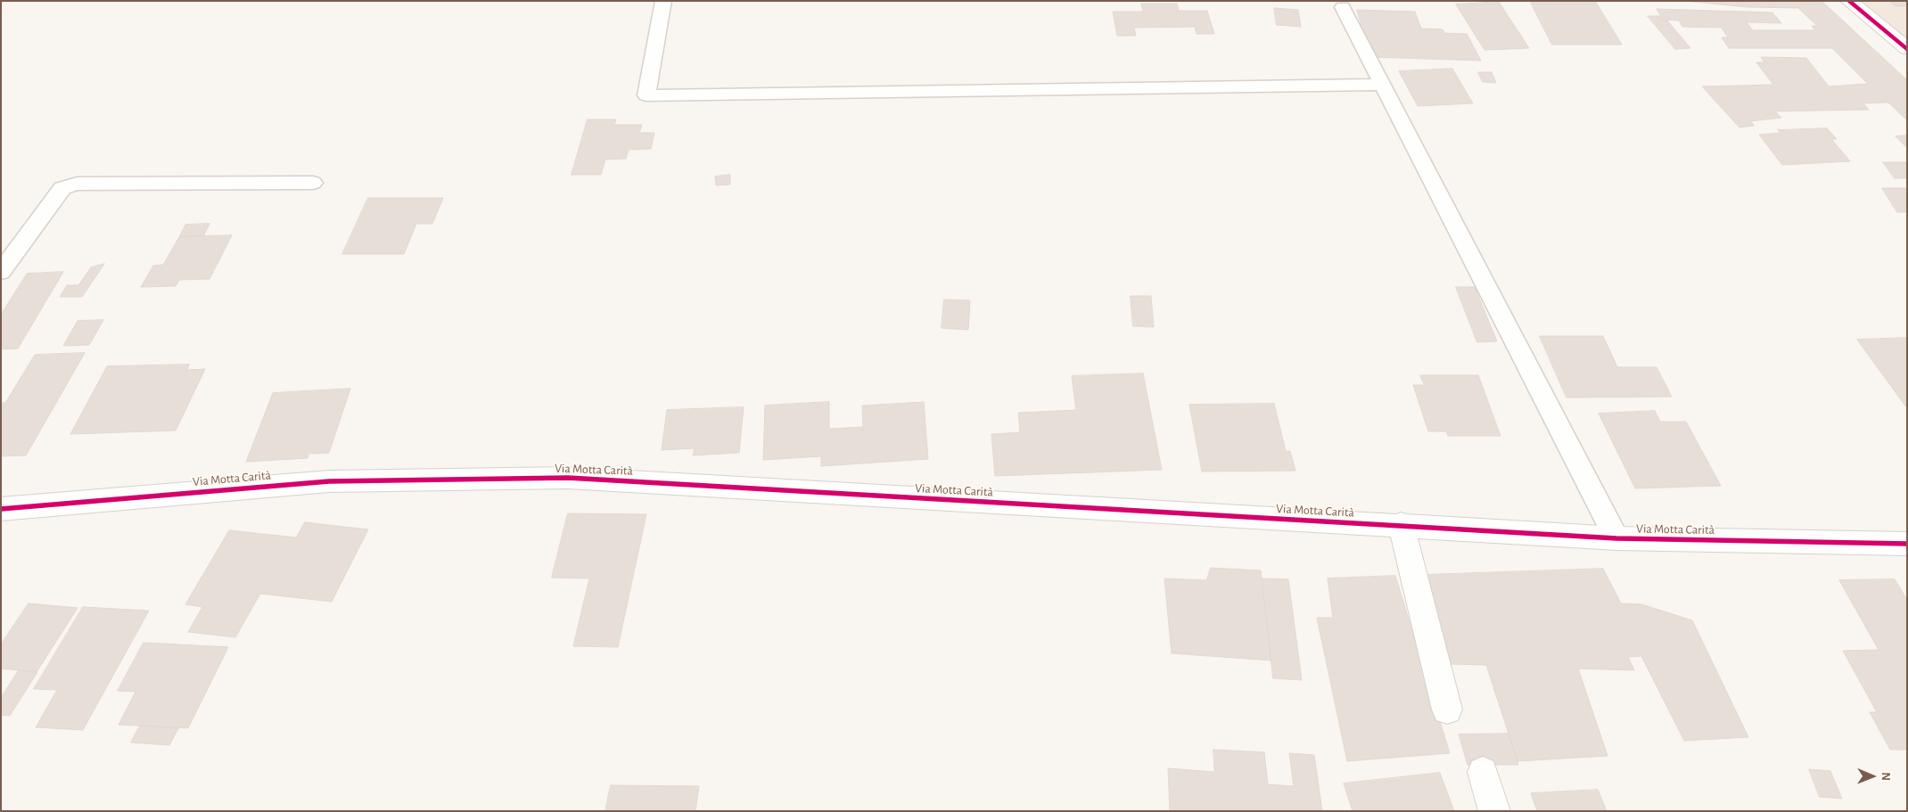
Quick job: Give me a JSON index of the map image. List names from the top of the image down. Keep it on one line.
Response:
{"streets":{"street":["Via Motta Carità"]},"north":"right"}
